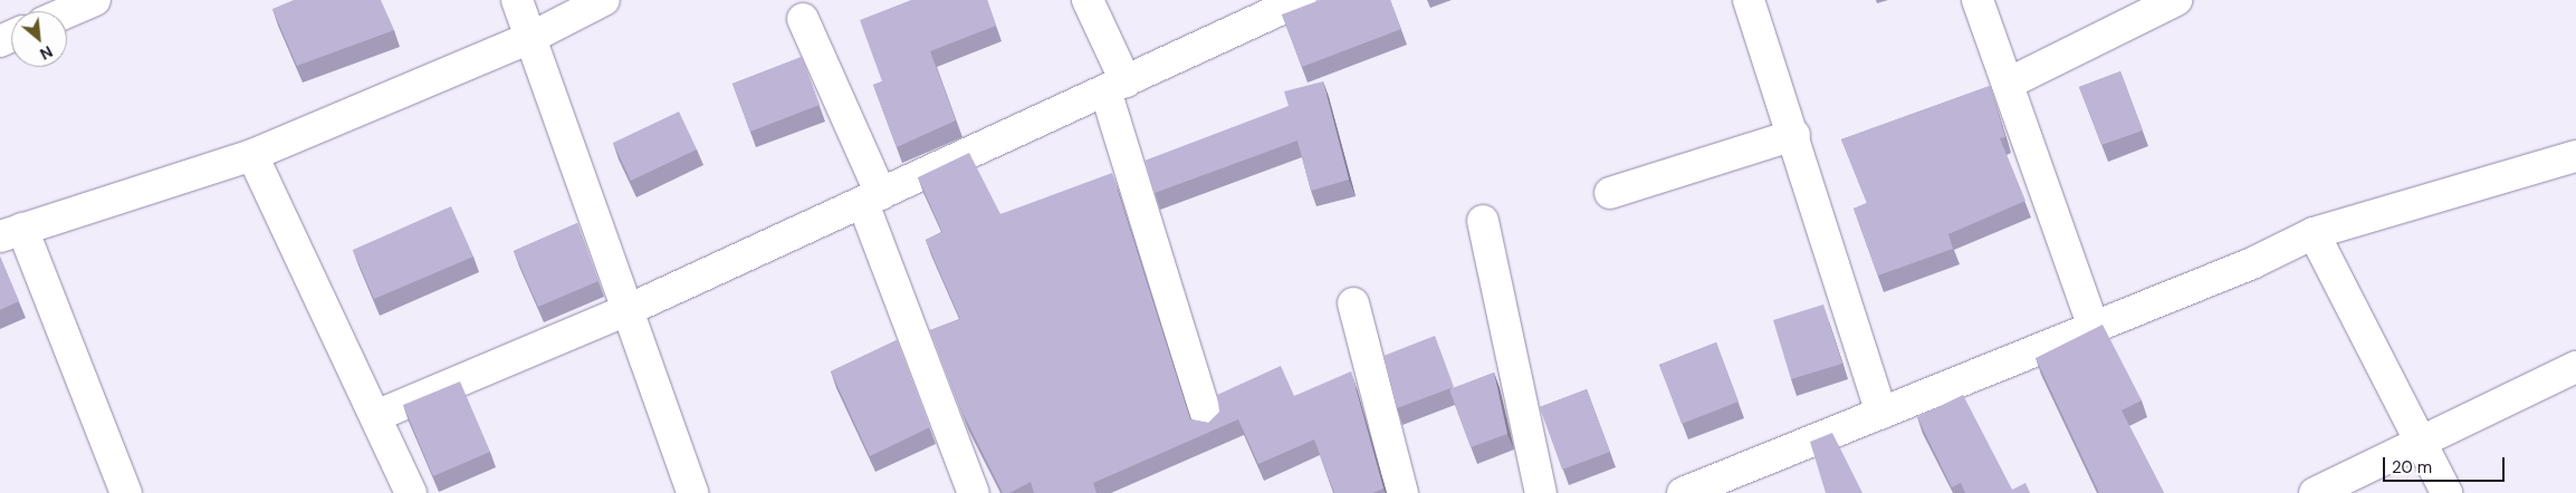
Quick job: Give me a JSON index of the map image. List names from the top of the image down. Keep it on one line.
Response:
{"scale_bar":"20 m","north":"bottom right"}
